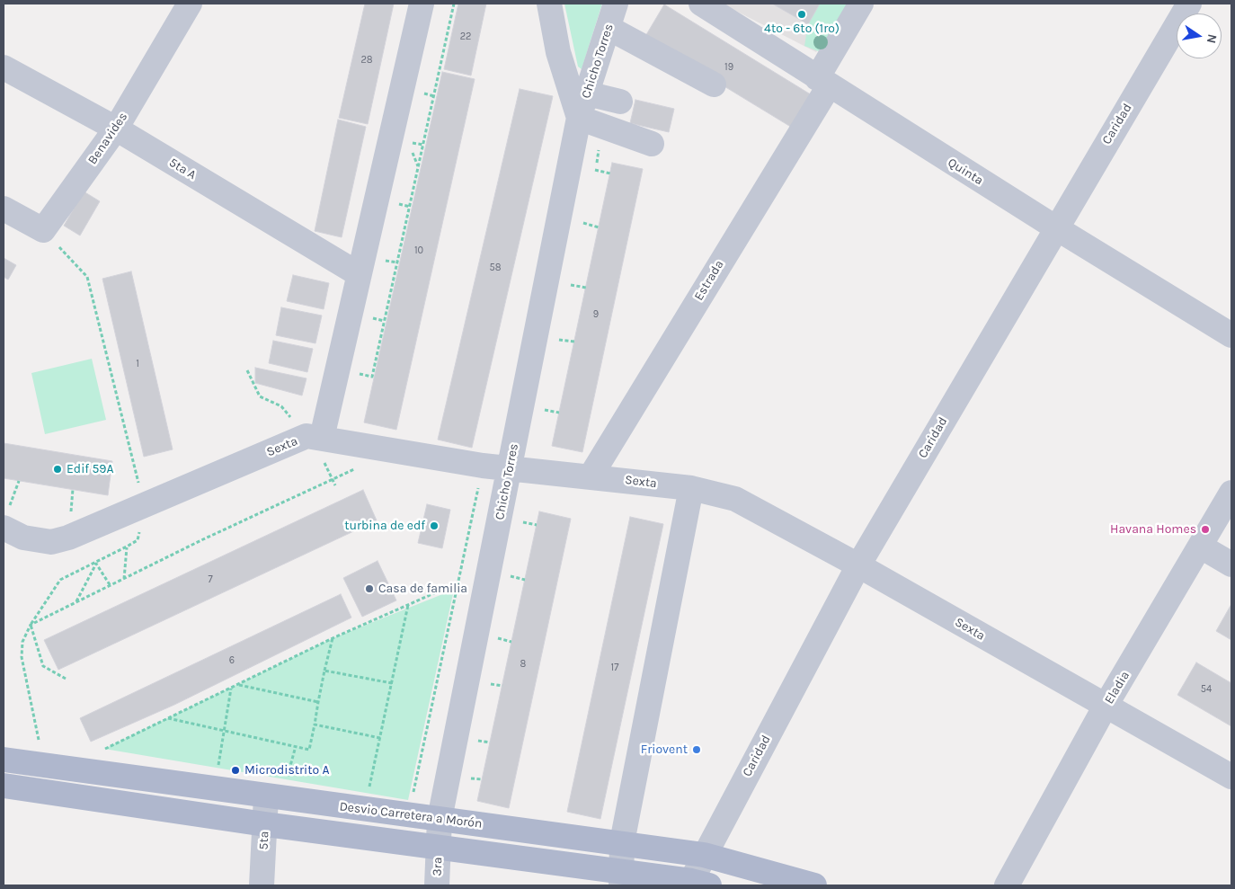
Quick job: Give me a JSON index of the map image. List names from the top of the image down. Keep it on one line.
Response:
{"streets":{"main road":["Desvio Carretera a Morón"],"street":["Chicho Torres","Caridad","Benavides","5ta A","Quinta","Estrada","Sexta","Eladia","5ta","3ra"]},"crossings":[["Chicho Torres","Sexta"],["Chicho Torres","Desvio Carretera a Morón"],["Chicho Torres","3ra"],["Caridad","Quinta"],["Caridad","Sexta"],["Caridad","Desvio Carretera a Morón"],["Benavides","5ta A"],["Quinta","Estrada"],["Estrada","Sexta"],["Sexta","Eladia"],["Desvio Carretera a Morón","5ta"]],"places":["4to - 6to (1ro)","Edif 59A","turbina de edf","Havana Homes","Casa de familia","Friovent","Microdistrito A"],"house_numbers":["22","28","19","10","58","9","1","7","6","8","17","54"],"north":"right"}
